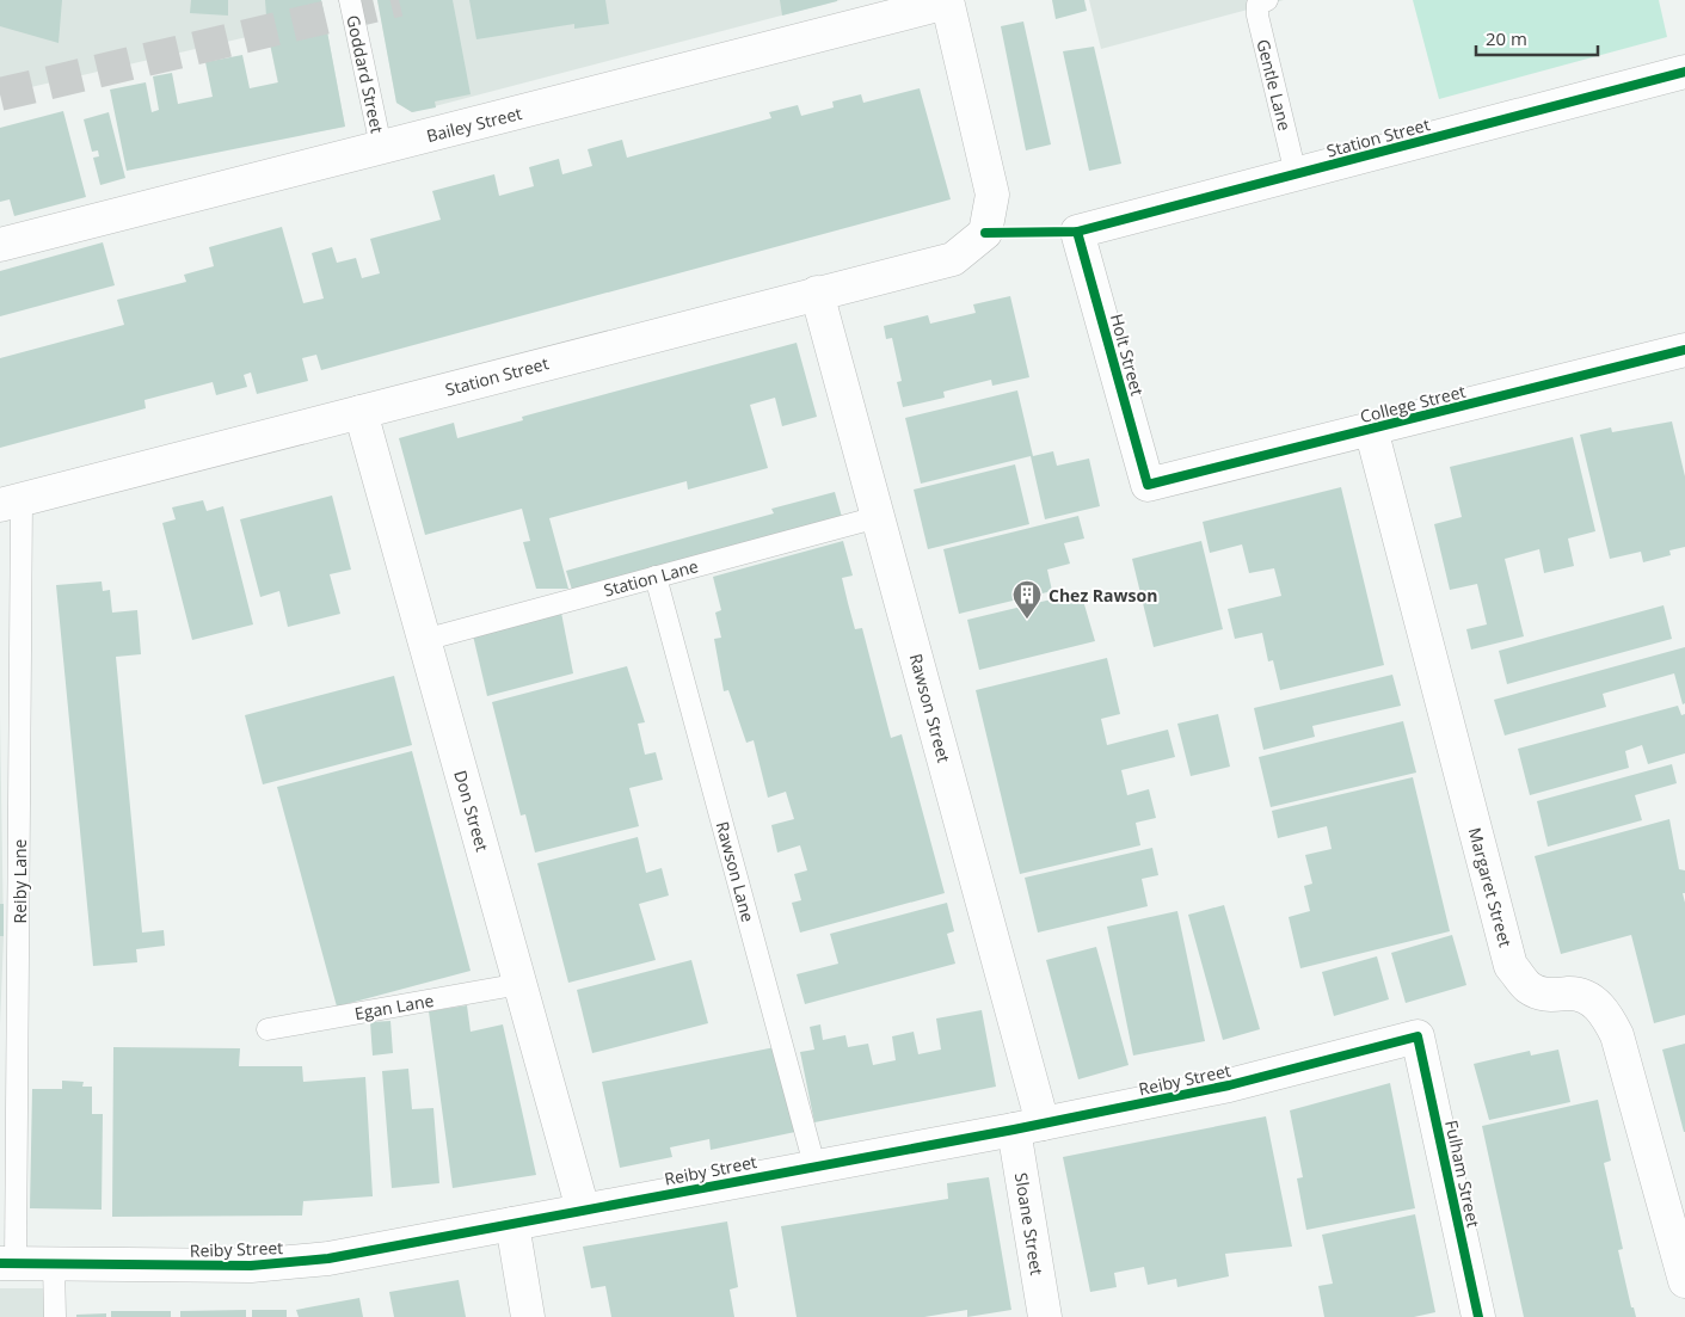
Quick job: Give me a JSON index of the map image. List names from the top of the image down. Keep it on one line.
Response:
{"streets":{"street":["Bailey Street","Station Street","Holt Street","College Street","Rawson Street","Don Street","Margaret Street","Reiby Street","Fulham Street","Sloane Street"],"lane":["Goddard Street","Gentle Lane","Station Lane","Rawson Lane","Reiby Lane","Egan Lane"]},"crossings":[["Goddard Street","Bailey Street"],["Gentle Lane","Station Street"],["Bailey Street","Station Street"],["Station Street","Holt Street"],["Station Street","Rawson Street"],["Station Street","Don Street"],["Station Street","Reiby Lane"],["Holt Street","College Street"],["College Street","Margaret Street"],["Station Lane","Rawson Street"],["Station Lane","Don Street"],["Station Lane","Rawson Lane"],["Rawson Street","Reiby Street"],["Rawson Street","Sloane Street"],["Don Street","Egan Lane"],["Don Street","Reiby Street"],["Rawson Lane","Reiby Street"],["Reiby Lane","Reiby Street"],["Reiby Street","Fulham Street"],["Reiby Street","Sloane Street"]],"places":{"building":["Chez Rawson"]},"scale_bar":"20 m"}
